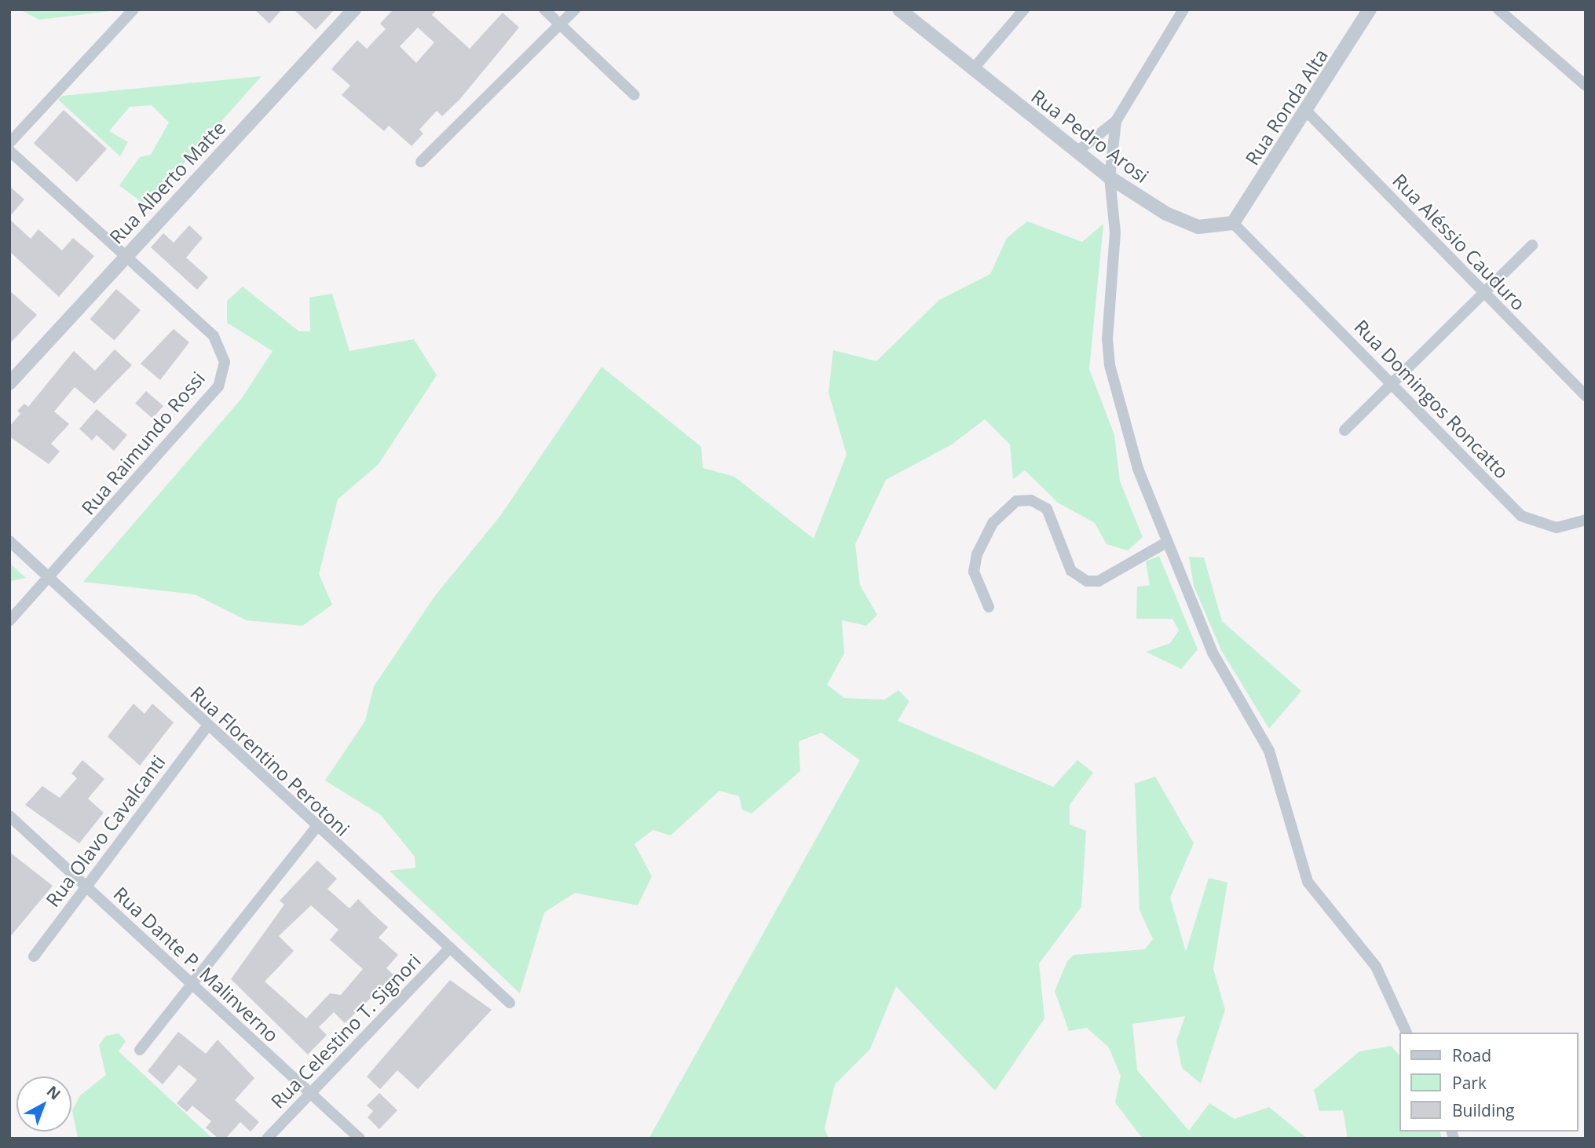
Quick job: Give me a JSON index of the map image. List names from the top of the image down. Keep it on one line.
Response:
{"streets":{"street":["Rua Ronda Alta","Rua Pedro Arosi","Rua Alberto Matte","Rua Aléssio Cauduro","Rua Domingos Roncatto","Rua Raimundo Rossi","Rua Florentino Perotoni","Rua Olavo Cavalcanti","Rua Dante P. Malinverno","Rua Celestino T. Signori"]},"crossings":[["Rua Ronda Alta","Rua Pedro Arosi"],["Rua Ronda Alta","Rua Aléssio Cauduro"],["Rua Ronda Alta","Rua Domingos Roncatto"],["Rua Pedro Arosi","Rua Domingos Roncatto"],["Rua Alberto Matte","Rua Raimundo Rossi"],["Rua Raimundo Rossi","Rua Florentino Perotoni"],["Rua Florentino Perotoni","Rua Olavo Cavalcanti"],["Rua Florentino Perotoni","Rua Celestino T. Signori"],["Rua Olavo Cavalcanti","Rua Dante P. Malinverno"],["Rua Dante P. Malinverno","Rua Celestino T. Signori"]],"legend":["Road","Park","Building"],"north":"top right"}
